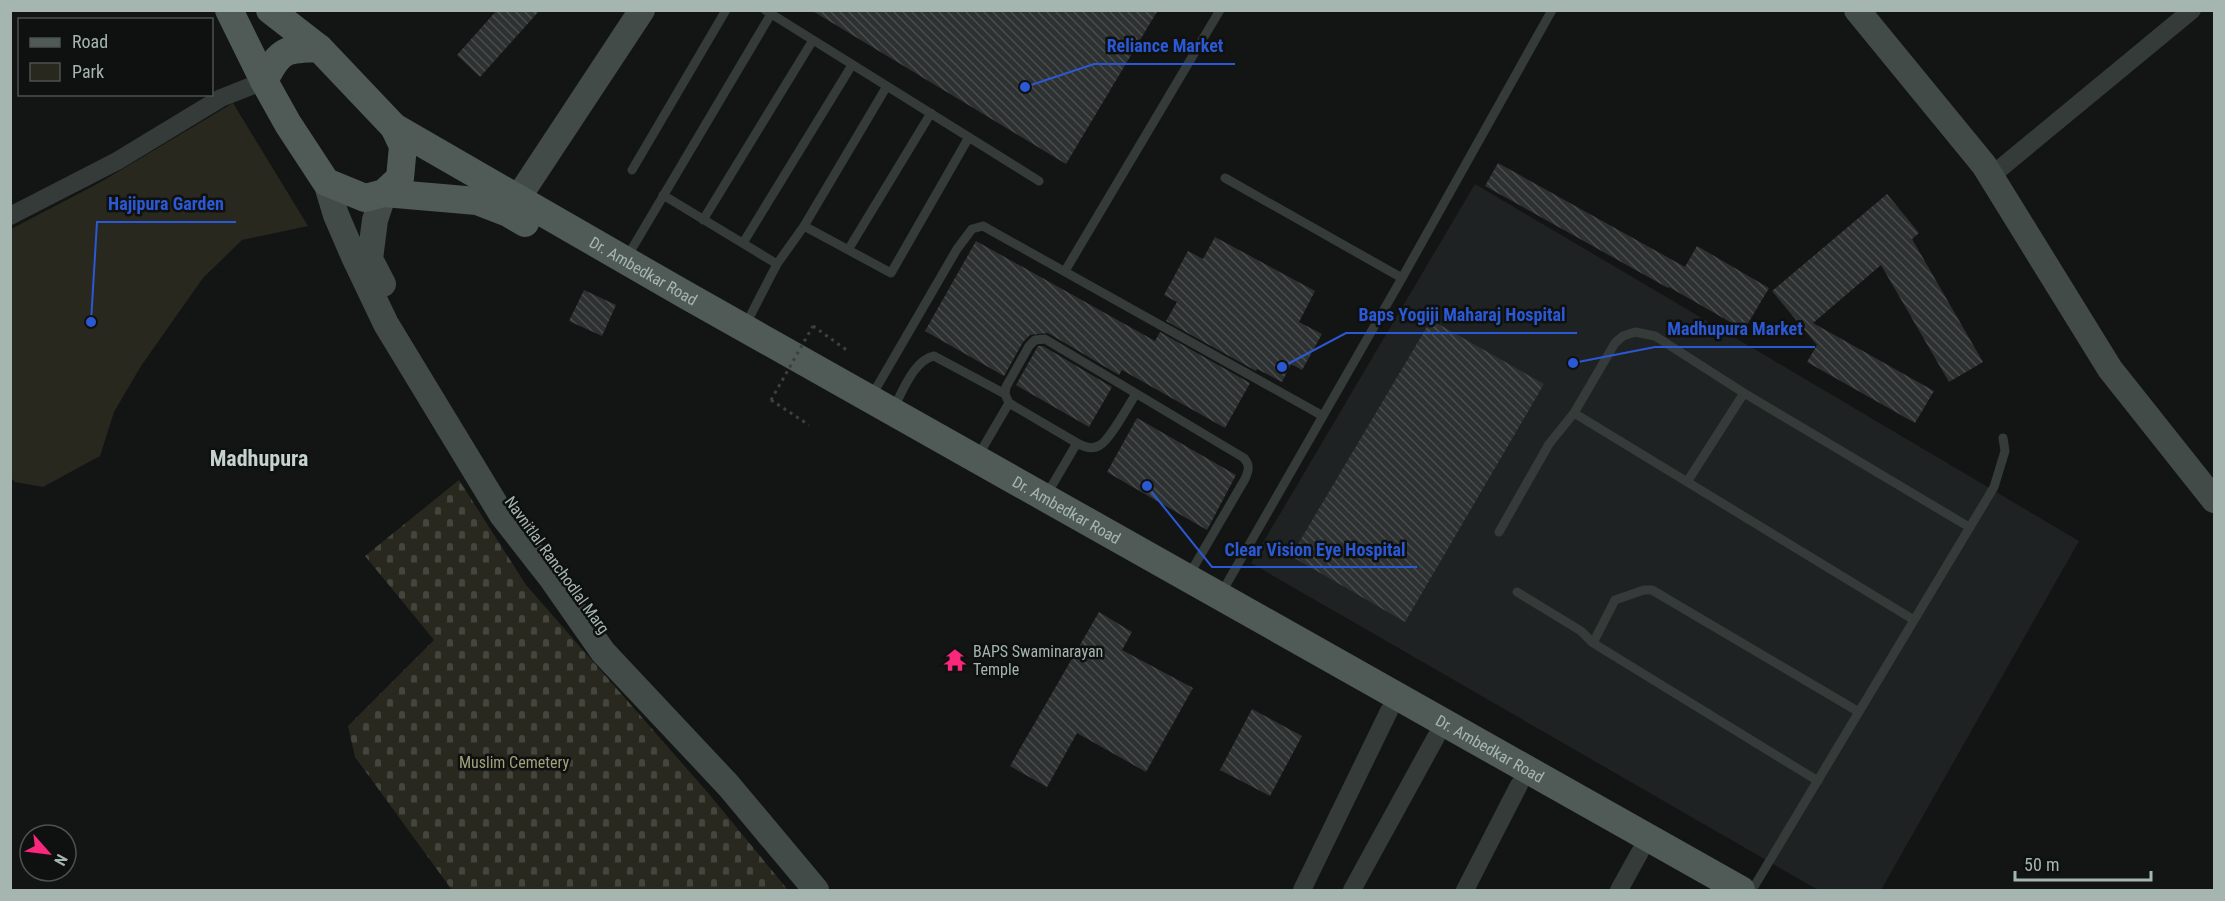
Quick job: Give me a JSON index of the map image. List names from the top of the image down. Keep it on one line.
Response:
{"streets":{"main road":["Dr. Ambedkar Road","Navnitlal Ranchodlal Marg"]},"crossings":[["Dr. Ambedkar Road","Navnitlal Ranchodlal Marg"]],"districts":["Madhupura"],"parks":["Muslim Cemetery"],"places":{"other":["Reliance Market","Hajipura Garden","Madhupura Market","Baps Yogiji Maharaj Hospital","Clear Vision Eye Hospital"],"temple":["BAPS Swaminarayan Temple"]},"legend":["Road","Park"],"scale_bar":"50 m","north":"bottom right"}
